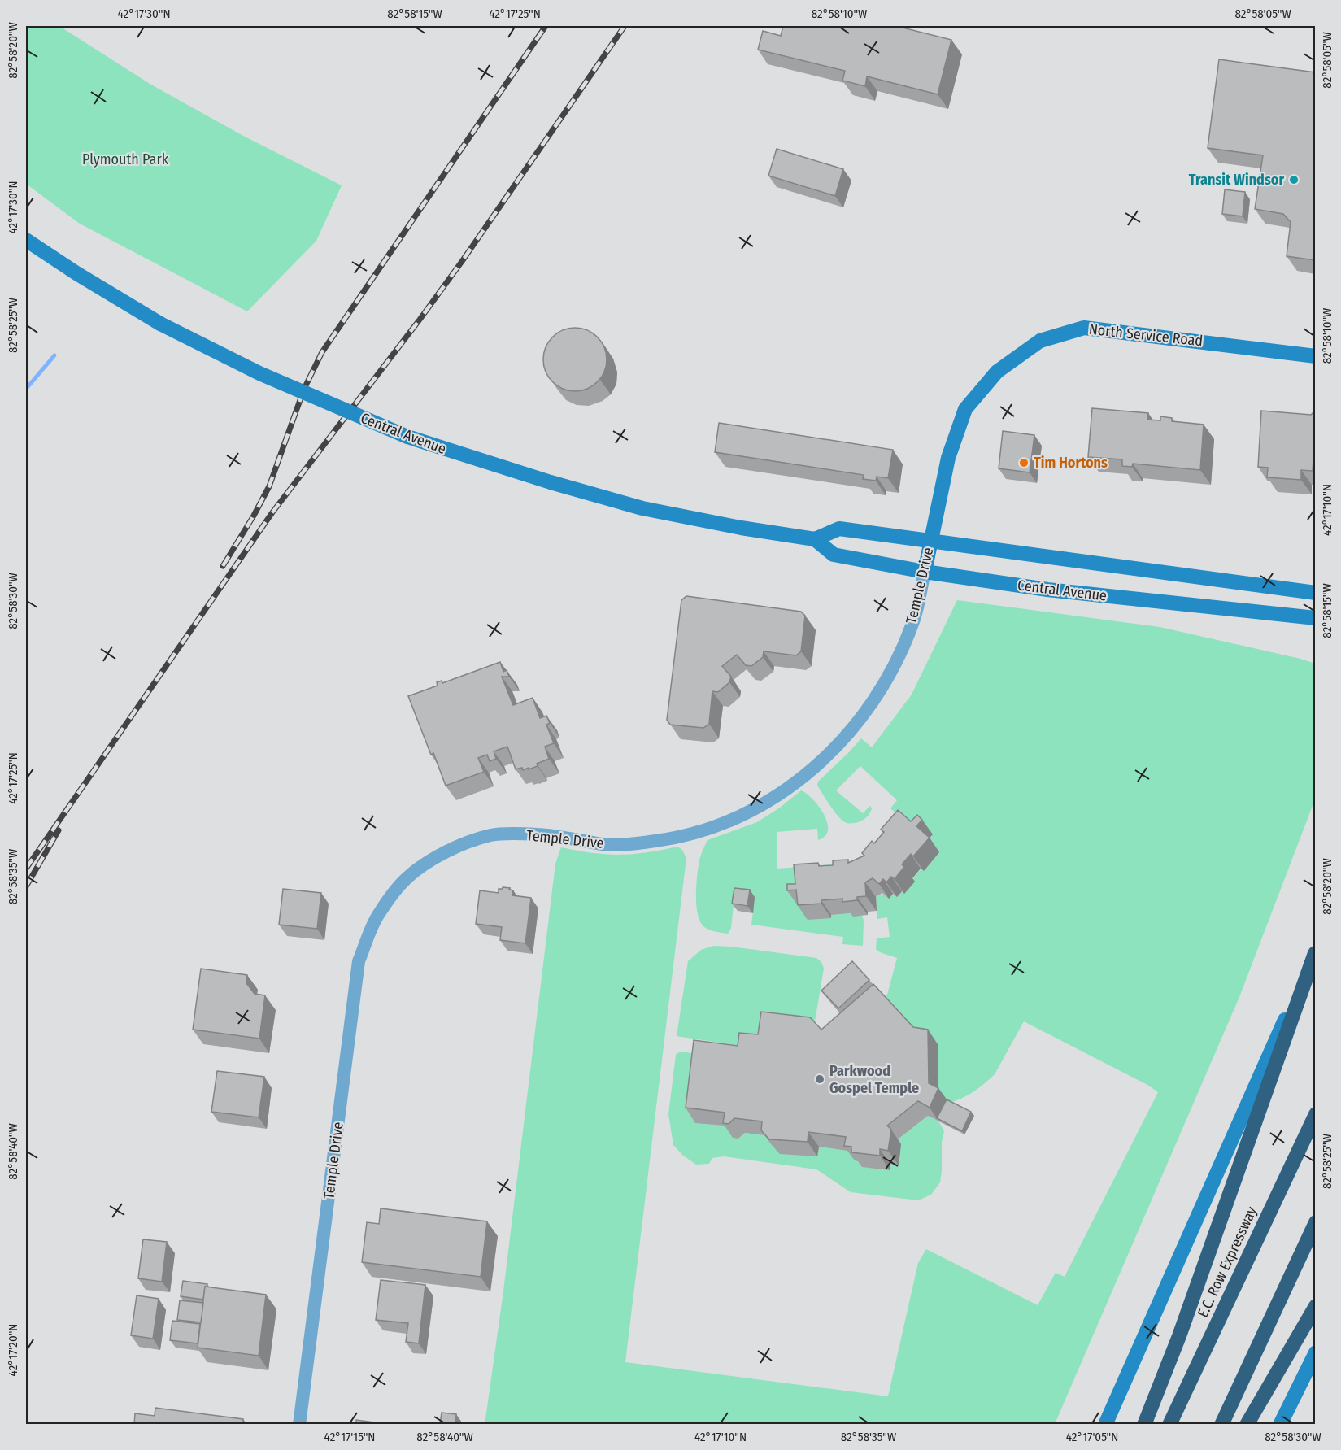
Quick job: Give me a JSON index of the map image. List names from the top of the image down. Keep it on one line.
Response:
{"streets":{"highway":["E.C. Row Expressway"],"street":["North Service Road","Central Avenue","Temple Drive"]},"crossings":[["North Service Road","Temple Drive"],["Central Avenue","Temple Drive"]],"parks":["Plymouth Park"],"places":["Transit Windsor","Tim Hortons","Parkwood Gospel Temple"],"coordinates":["42°17'30\"N","82°58'15\"W","42°17'25\"N","82°58'10\"W","82°58'05\"W","82°58'20\"W","82°58'25\"W","42°17'10\"N","82°58'30\"W","82°58'35\"W","82°58'40\"W","42°17'20\"N","42°17'15\"N","42°17'05\"N"]}
